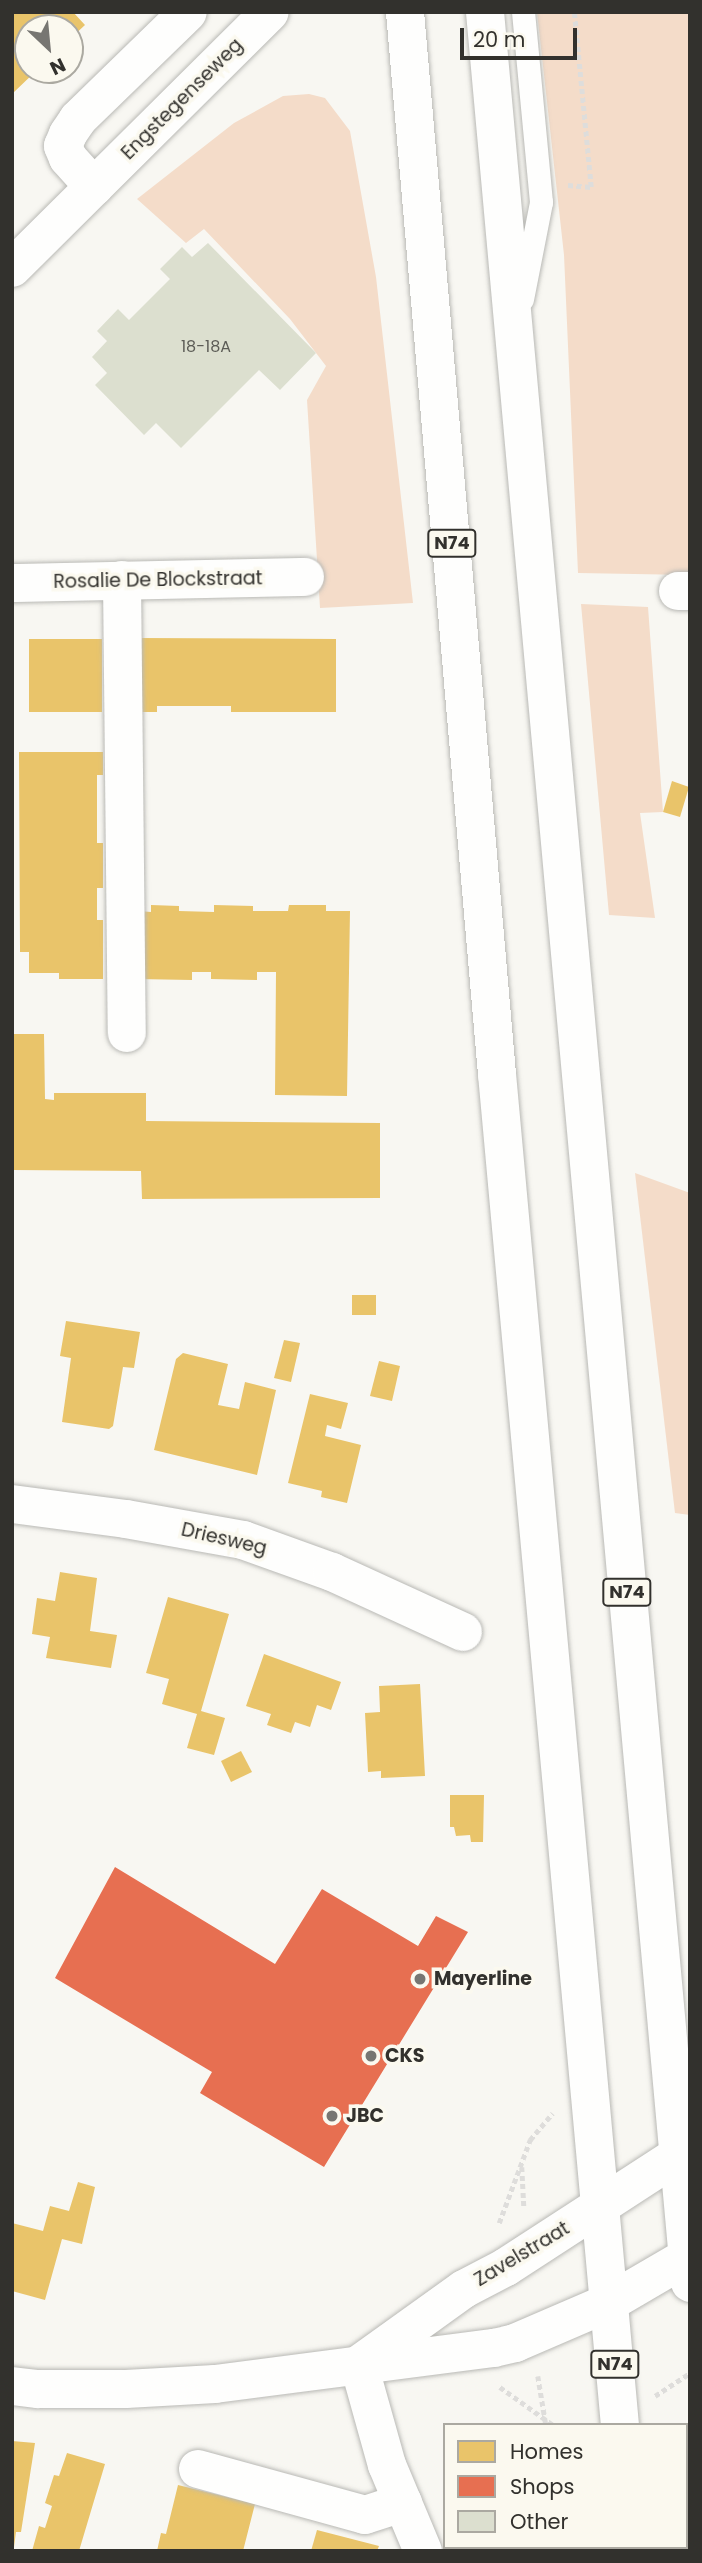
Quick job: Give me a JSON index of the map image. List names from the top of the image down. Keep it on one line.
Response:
{"streets":{"main road":["Engstegenseweg","N74","Rosalie De Blockstraat","Driesweg","Zavelstraat"]},"crossings":[["N74","Zavelstraat"]],"places":["Mayerline","CKS","JBC"],"house_numbers":["18-18A"],"legend":["Homes","Shops","Other"],"scale_bar":"20 m","north":"bottom right"}
